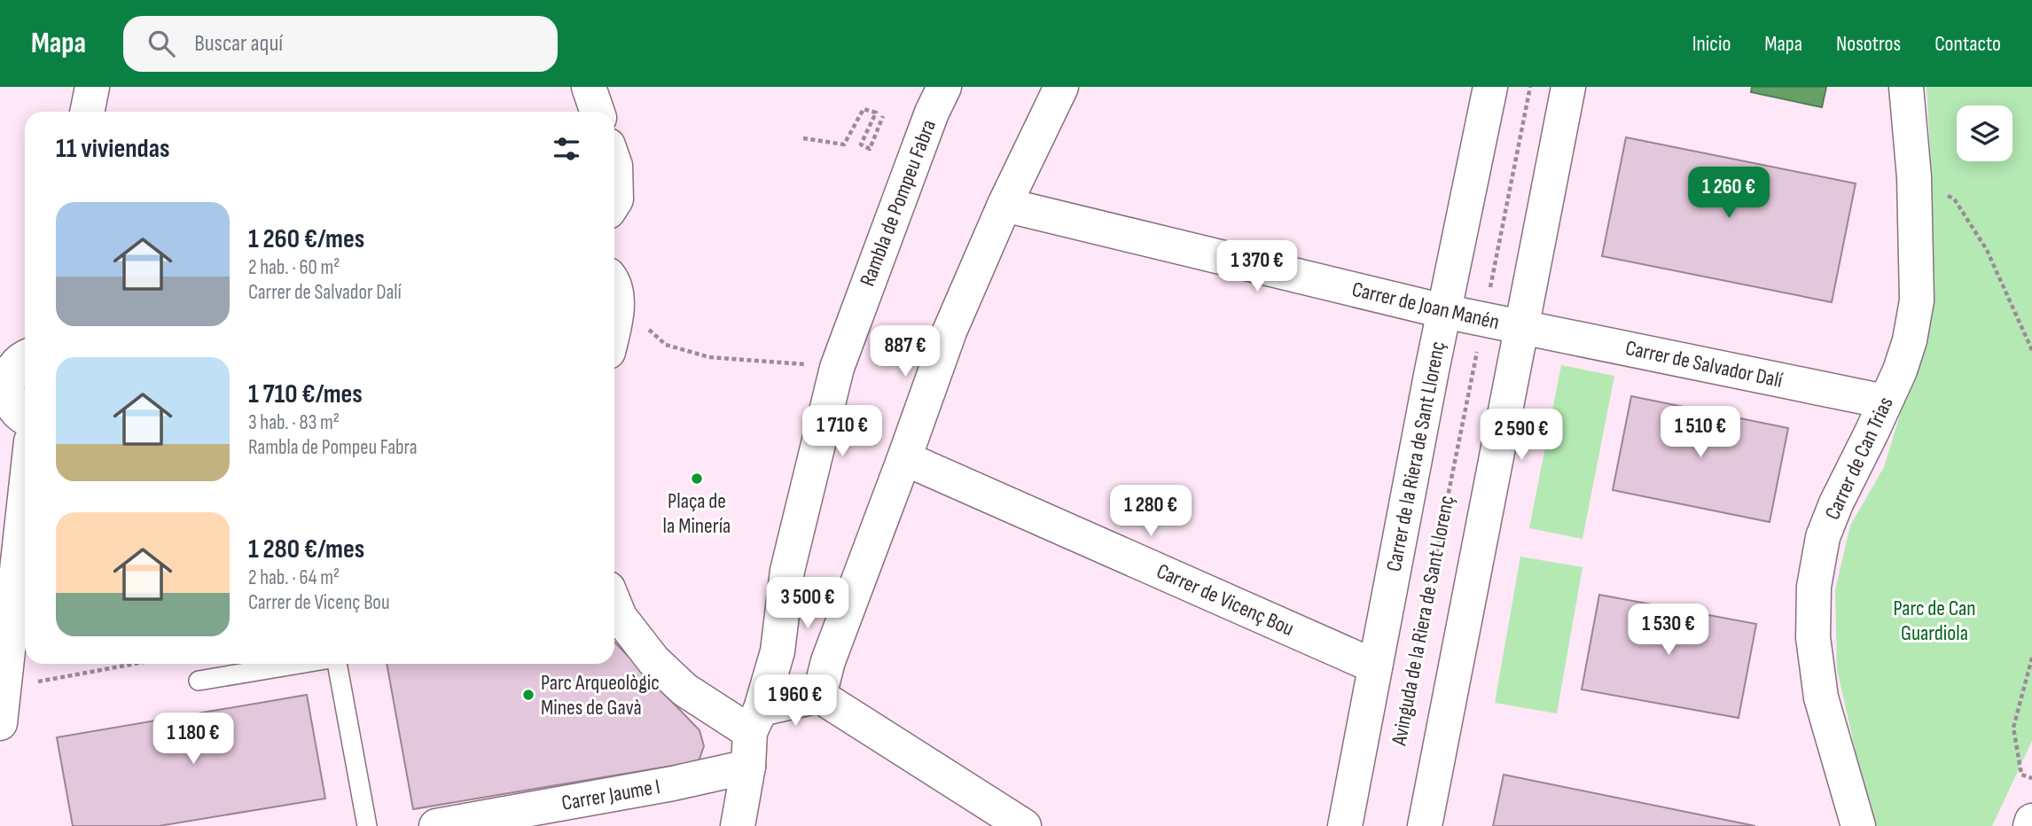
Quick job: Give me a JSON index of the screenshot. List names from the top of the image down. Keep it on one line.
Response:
{"streets":{"street":["Rambla de Pompeu Fabra","Carrer de Joan Manén","Carrer de Salvador Dalí","Carrer de la Riera de Sant Llorenç","Carrer de Can Trias","Carrer de Vicenç Bou","Avinguda de la Riera de Sant Llorenç","Carrer Jaume I"]},"crossings":[["Rambla de Pompeu Fabra","Carrer Jaume I"],["Carrer de Joan Manén","Carrer de Salvador Dalí"],["Carrer de Joan Manén","Carrer de la Riera de Sant Llorenç"],["Carrer de Joan Manén","Avinguda de la Riera de Sant Llorenç"],["Carrer de Salvador Dalí","Carrer de Can Trias"],["Carrer de Salvador Dalí","Avinguda de la Riera de Sant Llorenç"],["Carrer de la Riera de Sant Llorenç","Carrer de Vicenç Bou"]],"parks":["Parc de Can Guardiola"],"places":["Plaça de la Minería","Parc Arqueològic Mines de Gavà"],"page":{"header":"Mapa","search":"Buscar aquí","nav":["Inicio","Mapa","Nosotros","Contacto"],"heading":"11 viviendas","price":["1 260 €","1 370 €","887 €","1 710 €","1 510 €","2 590 €","1 280 €","3 500 €","1 530 €","1 960 €","1 180 €"],"list":[{"name":"1 260 €/mes","note":"2 hab. · 60 m² · Carrer de Salvador Dalí"},{"name":"1 710 €/mes","note":"3 hab. · 83 m² · Rambla de Pompeu Fabra"},{"name":"1 280 €/mes","note":"2 hab. · 64 m² · Carrer de Vicenç Bou"}]}}
